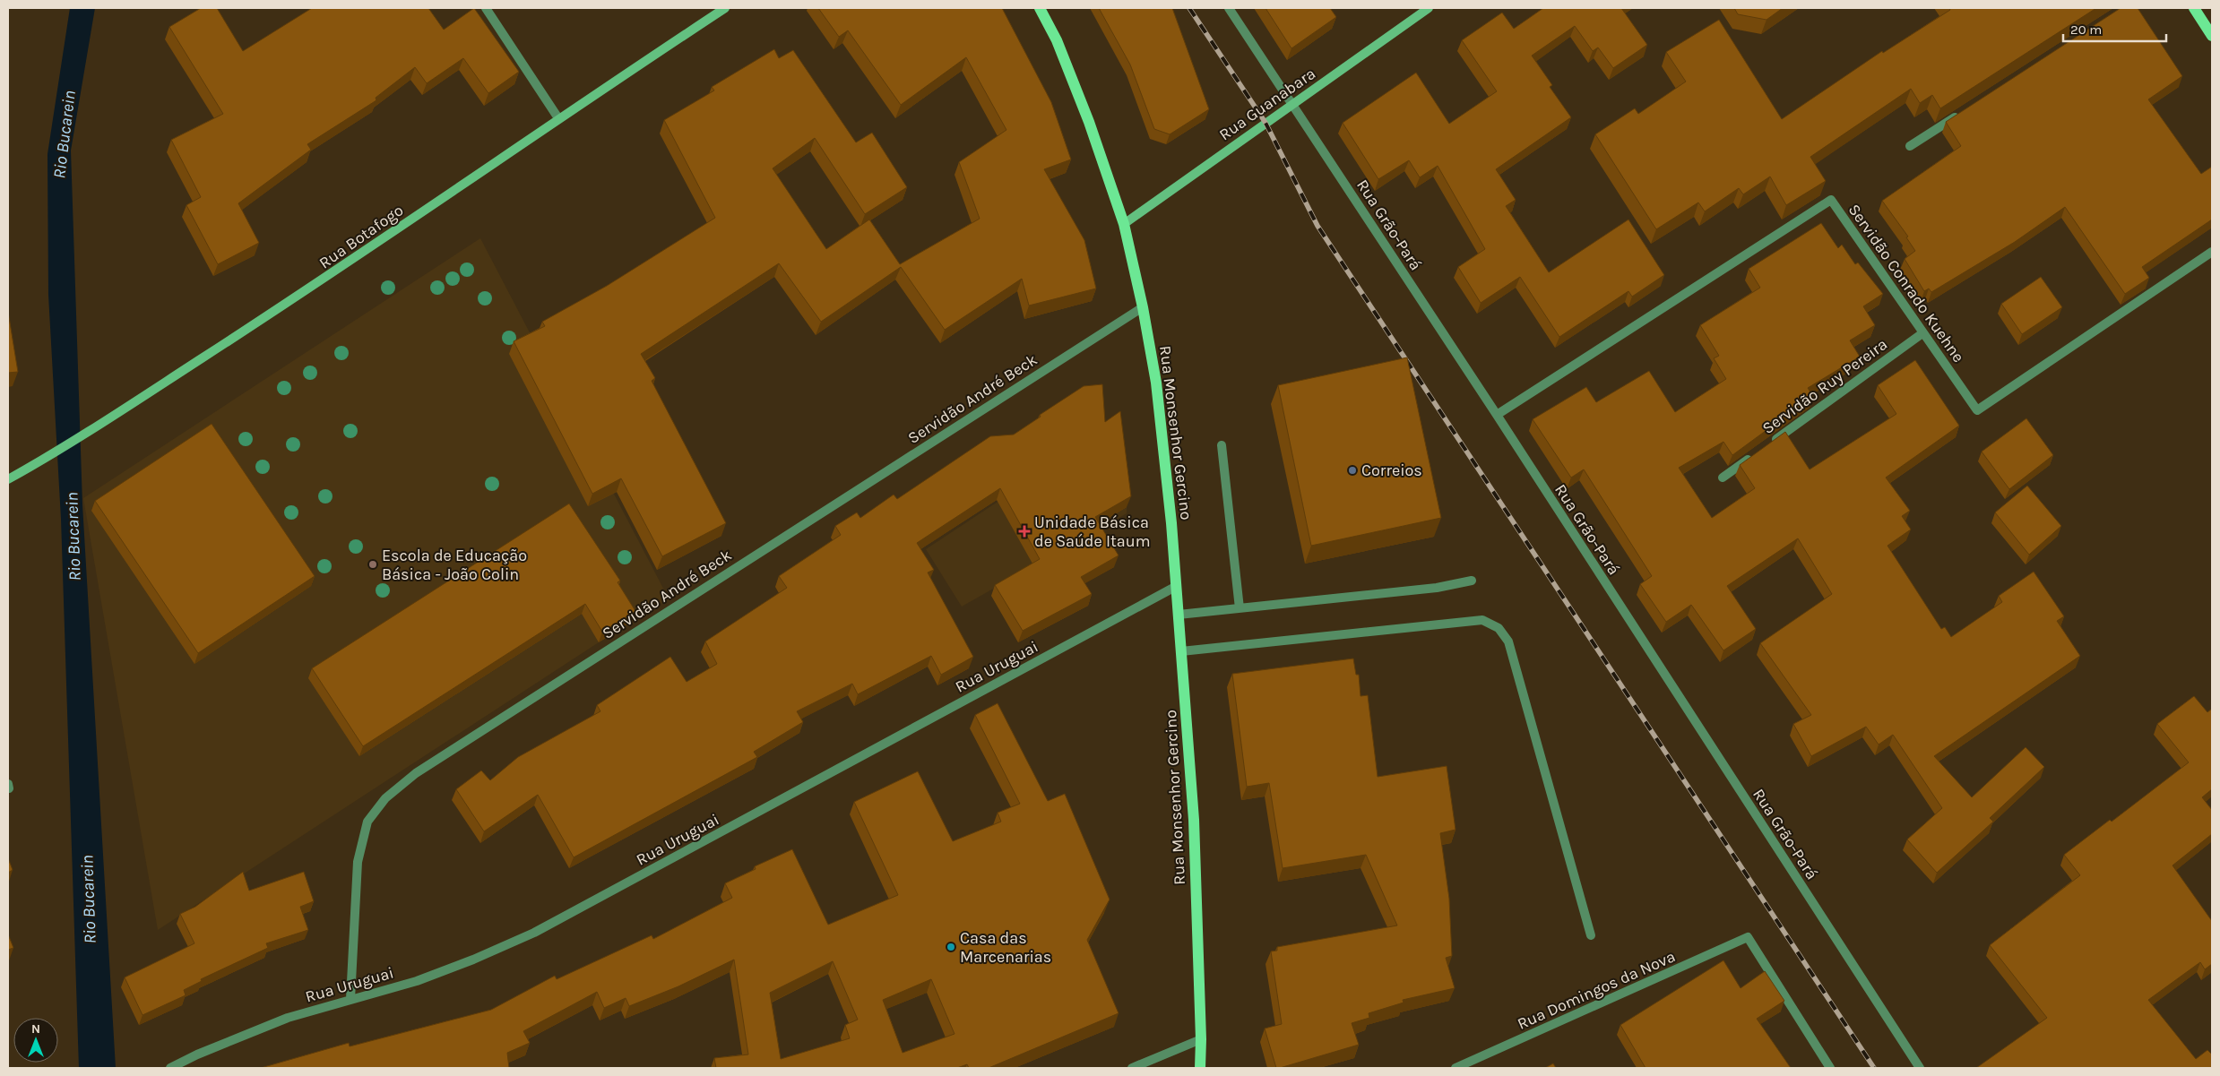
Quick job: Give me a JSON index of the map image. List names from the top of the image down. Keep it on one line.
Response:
{"streets":{"main road":["Rua Monsenhor Gercino"],"street":["Rua Guanabara","Rua Grão-Pará","Rua Botafogo","Servidão Conrado Kuehne","Servidão Ruy Pereira","Servidão André Beck","Rua Uruguai","Rua Domingos da Nova"]},"crossings":[["Rua Guanabara","Rua Grão-Pará"],["Rua Guanabara","Rua Monsenhor Gercino"],["Rua Grão-Pará","Servidão Conrado Kuehne"],["Servidão Conrado Kuehne","Servidão Ruy Pereira"],["Servidão André Beck","Rua Monsenhor Gercino"],["Servidão André Beck","Rua Uruguai"],["Rua Monsenhor Gercino","Rua Uruguai"]],"water":["Rio Bucarein"],"places":{"other":["Correios","Escola de Educação Básica - João Colin","Casa das Marcenarias"],"health":["Unidade Básica de Saúde Itaum"]},"scale_bar":"20 m","north":"top"}
